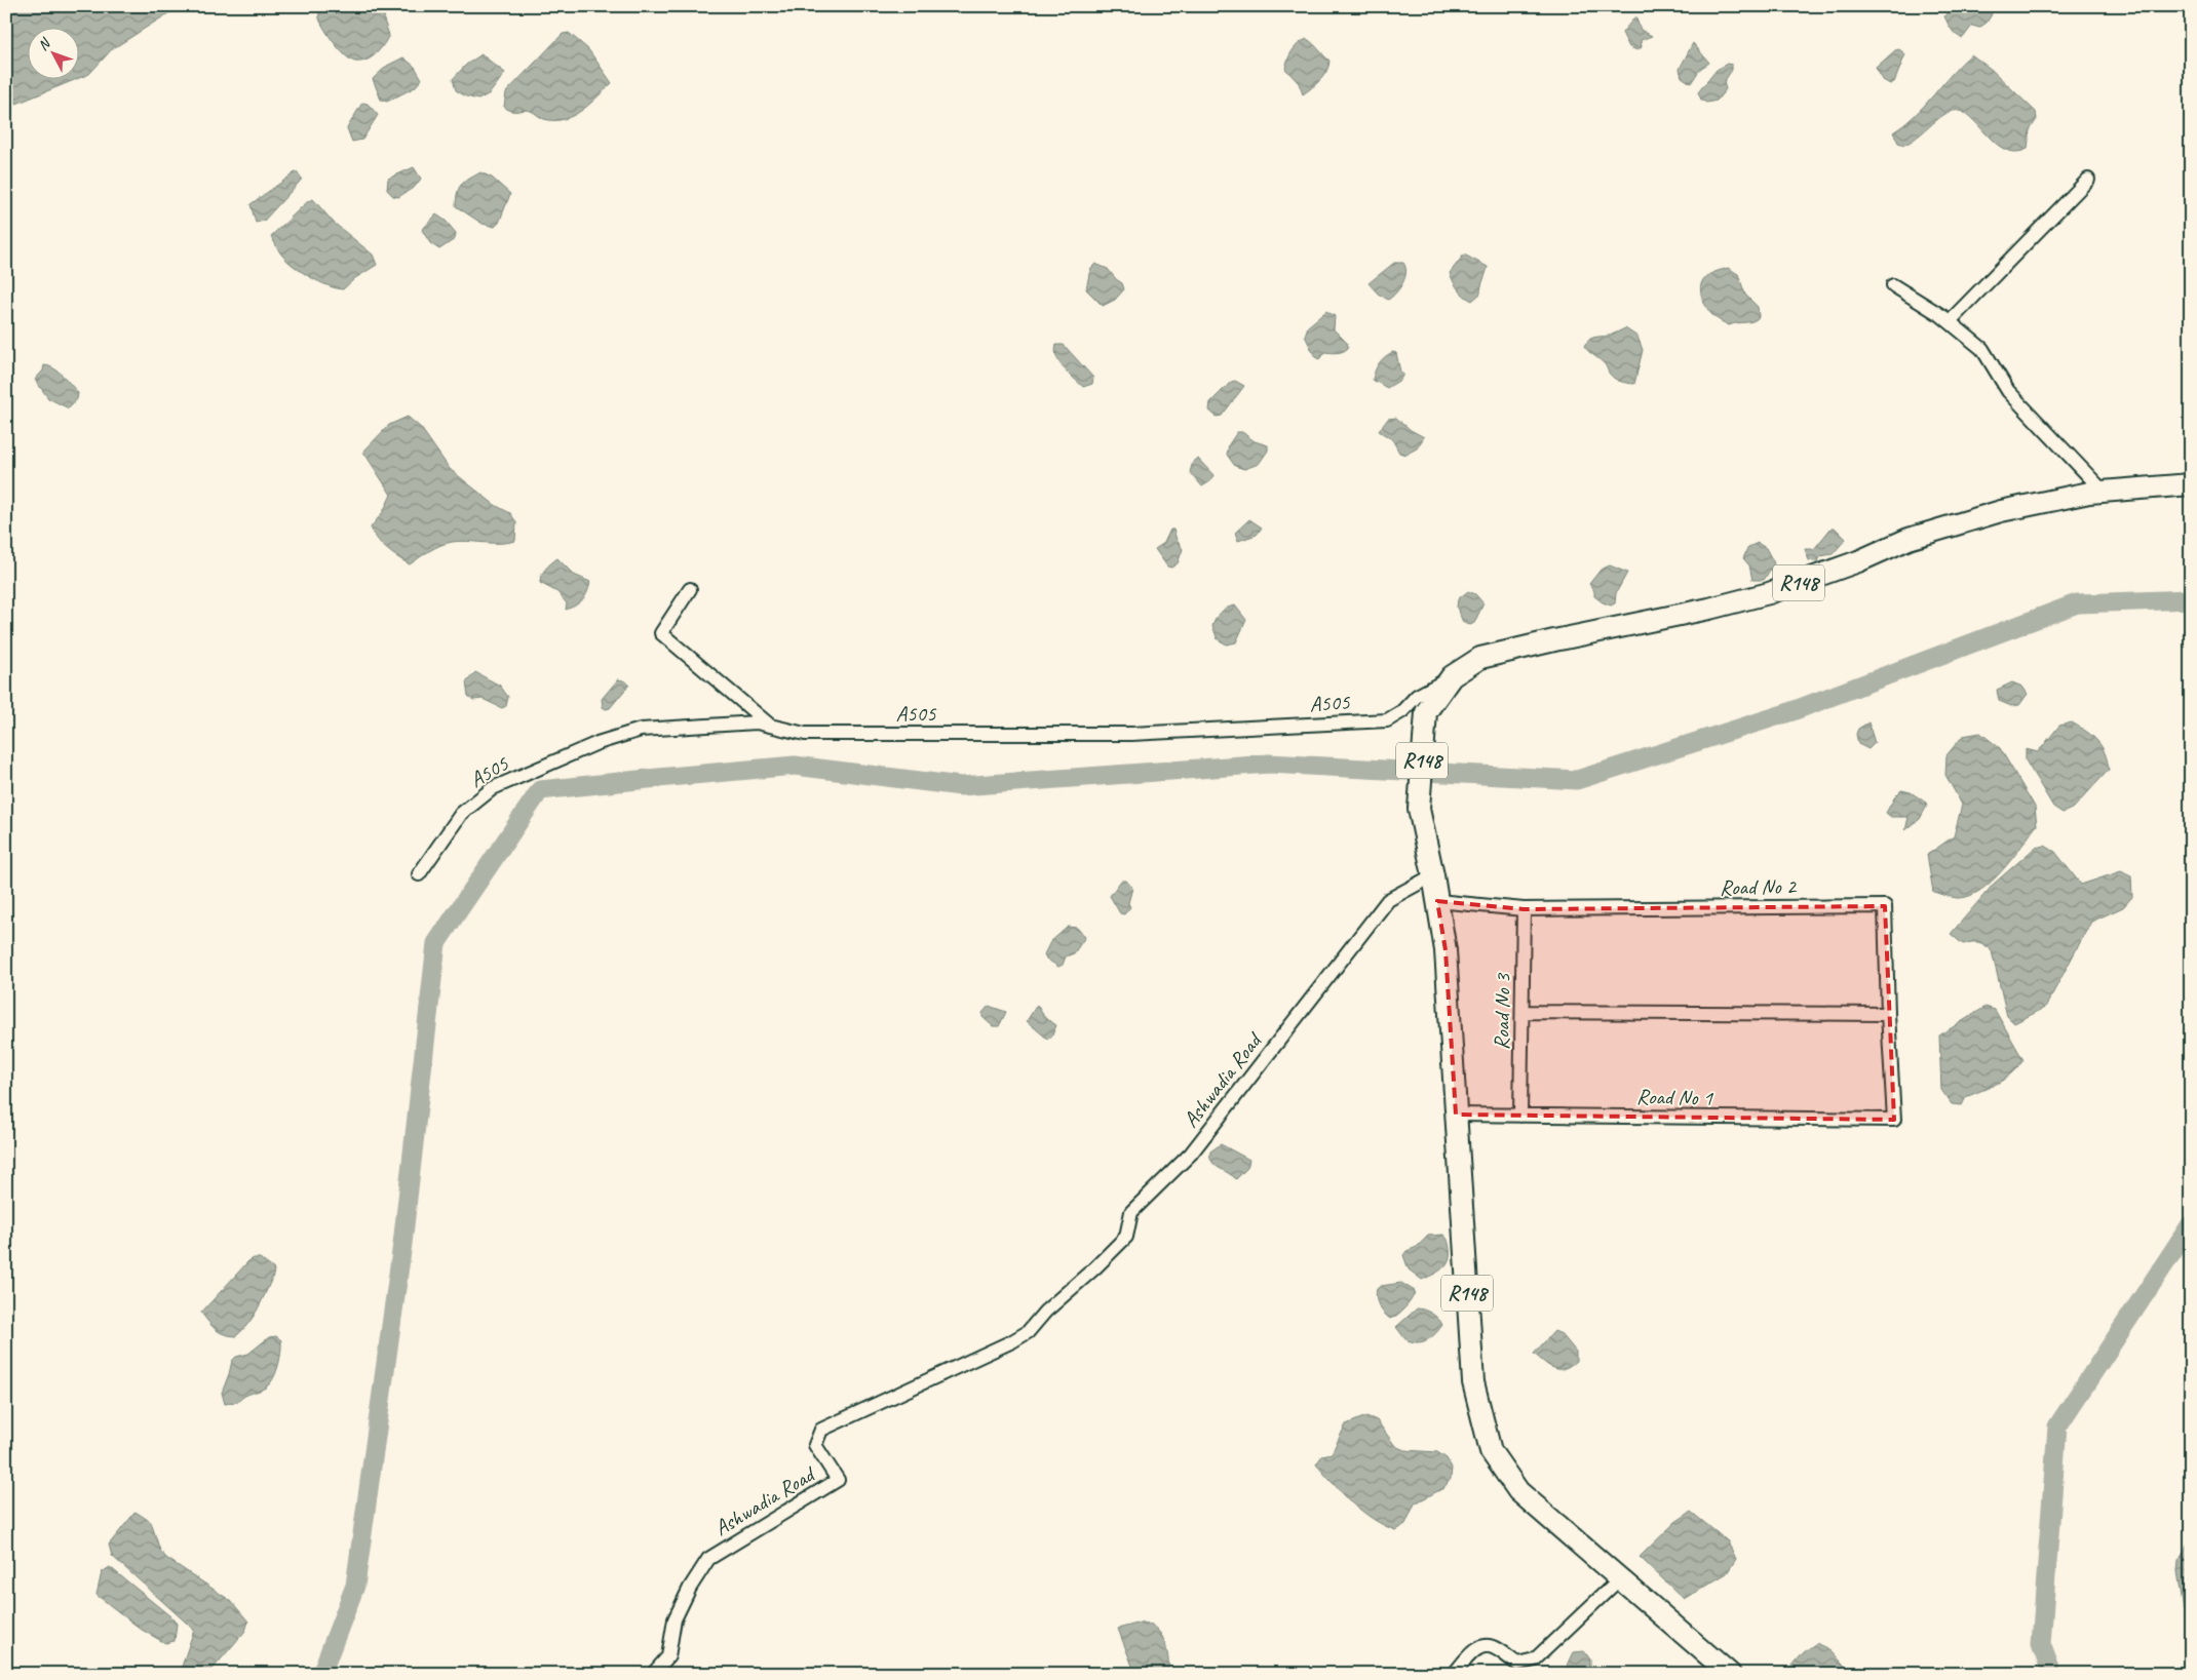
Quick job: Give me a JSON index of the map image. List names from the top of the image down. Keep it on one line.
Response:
{"streets":{"main road":["R148"],"street":["A505","Road No 2","Road No 3","Ashwadia Road","Road No 1"]},"crossings":[["R148","A505"],["R148","Ashwadia Road"],["R148","Road No 1"],["Road No 2","Road No 3"],["Road No 2","Road No 1"],["Road No 3","Road No 1"]],"north":"top left"}
